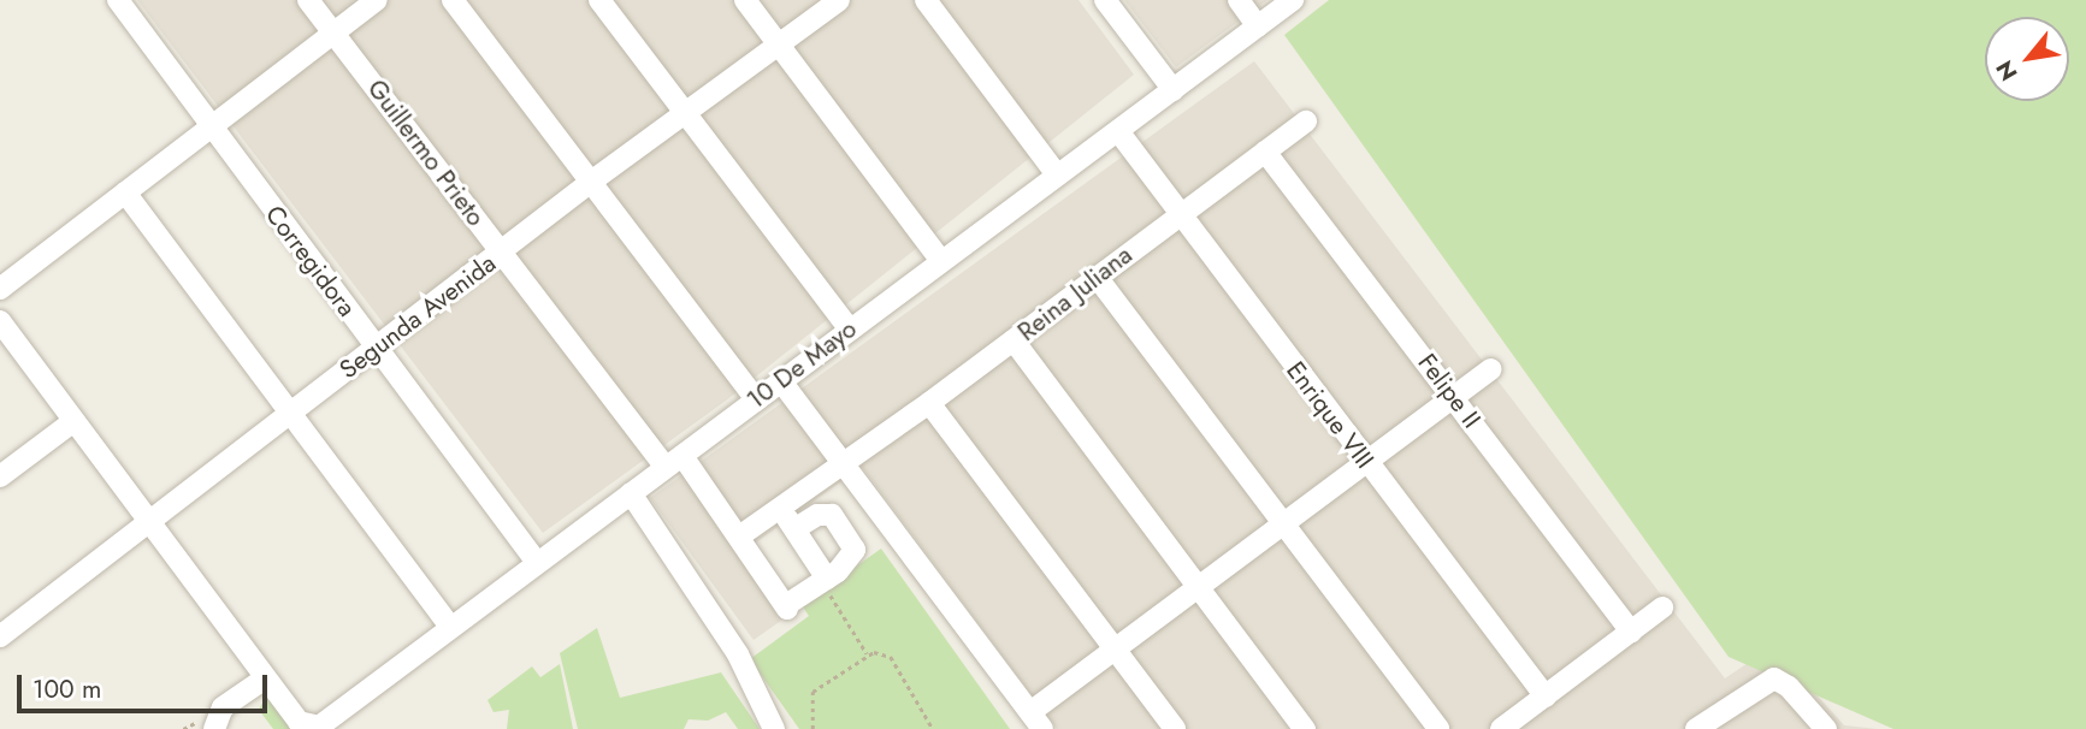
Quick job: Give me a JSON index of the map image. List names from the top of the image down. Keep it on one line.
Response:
{"streets":{"street":["Guillermo Prieto","Corregidora","Reina Juliana","Segunda Avenida","10 De Mayo","Felipe II","Enrique VIII"]},"crossings":[["Guillermo Prieto","Reina Juliana"],["Guillermo Prieto","Segunda Avenida"],["Guillermo Prieto","10 De Mayo"],["Corregidora","Segunda Avenida"],["Corregidora","10 De Mayo"],["Reina Juliana","Felipe II"],["Reina Juliana","Enrique VIII"],["10 De Mayo","Enrique VIII"]],"scale_bar":"100 m","north":"bottom left"}
